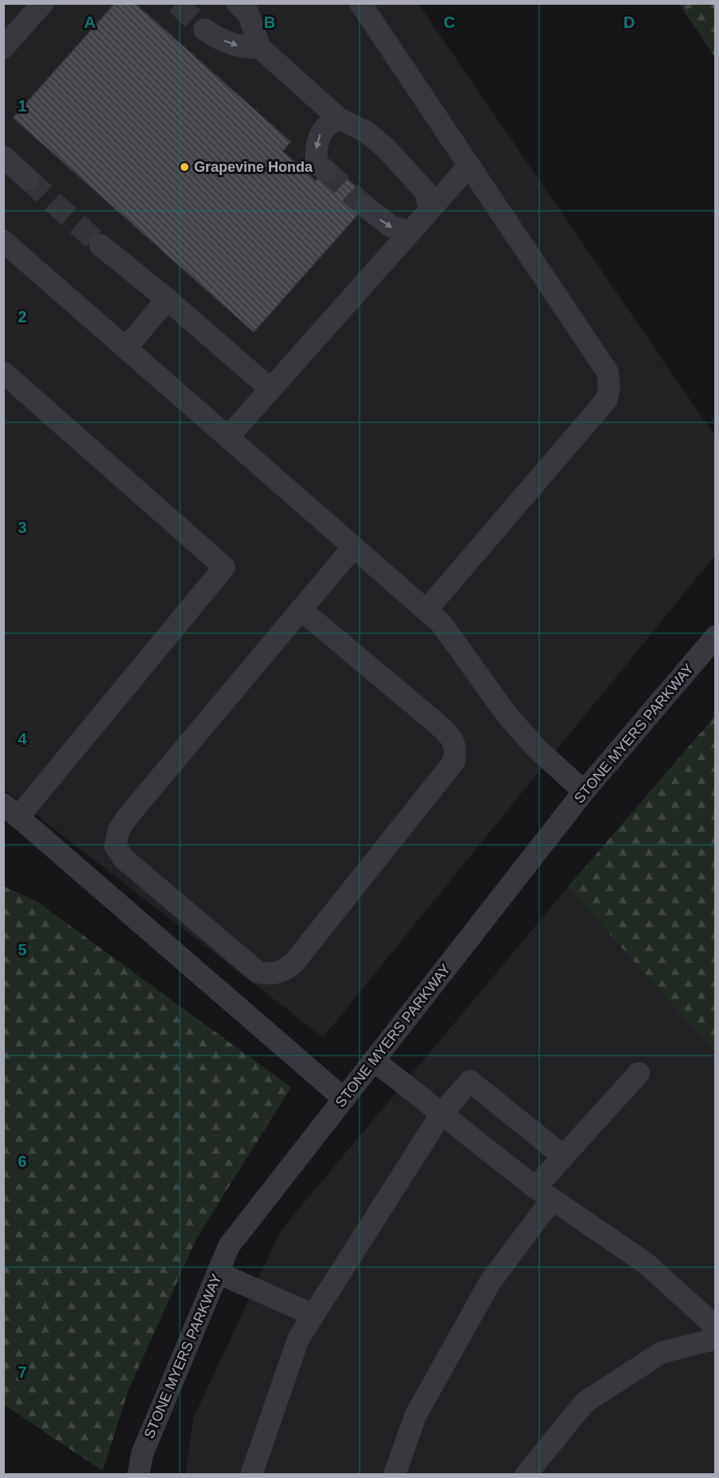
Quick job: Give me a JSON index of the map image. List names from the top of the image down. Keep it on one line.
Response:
{"streets":{"street":["STONE MYERS PARKWAY"]},"places":["Grapevine Honda"],"grid":{"columns":["A","B","C","D"],"rows":["1","2","3","4","5","6","7"]}}
